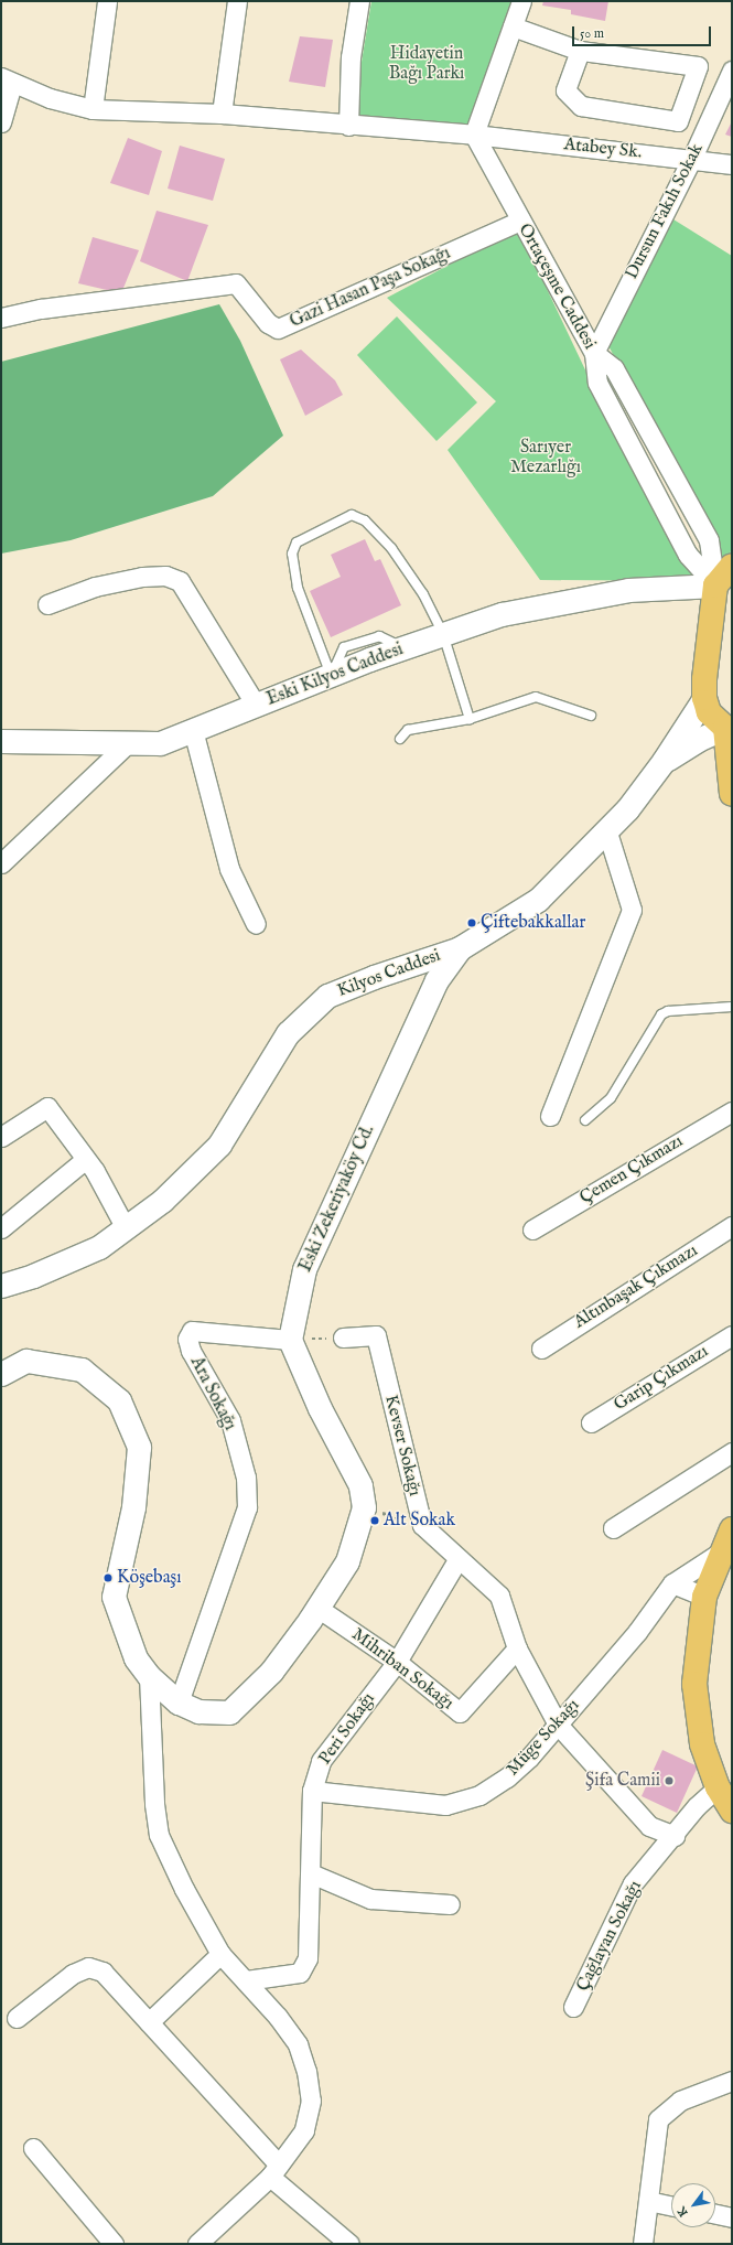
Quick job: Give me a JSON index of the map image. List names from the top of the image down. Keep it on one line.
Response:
{"streets":{"street":["Atabey Sk.","Dursun Fakıh Sokak","Ortaçeşme Caddesi","Gazi Hasan Paşa Sokağı","Eski Kilyos Caddesi","Kilyos Caddesi","Çemen Çıkmazı","Eski Zekeriyaköy Cd.","Altınbaşak Çıkmazı","Garip Çıkmazı","Ara Sokağı","Kevser Sokağı","Mihriban Sokağı","Peri Sokağı","Müge Sokağı","Çağlayan Sokağı"]},"crossings":[["Atabey Sk.","Dursun Fakıh Sokak"],["Atabey Sk.","Ortaçeşme Caddesi"],["Dursun Fakıh Sokak","Ortaçeşme Caddesi"],["Ortaçeşme Caddesi","Gazi Hasan Paşa Sokağı"],["Ortaçeşme Caddesi","Eski Kilyos Caddesi"],["Kilyos Caddesi","Eski Zekeriyaköy Cd."],["Eski Zekeriyaköy Cd.","Ara Sokağı"],["Mihriban Sokağı","Peri Sokağı"],["Peri Sokağı","Müge Sokağı"]],"parks":["Hidayetin Bağı Parkı","Sarıyer Mezarlığı"],"places":["Çiftebakkallar","Alt Sokak","Köşebaşı","Şifa Camii"],"scale_bar":"50 m","north":"bottom left"}
